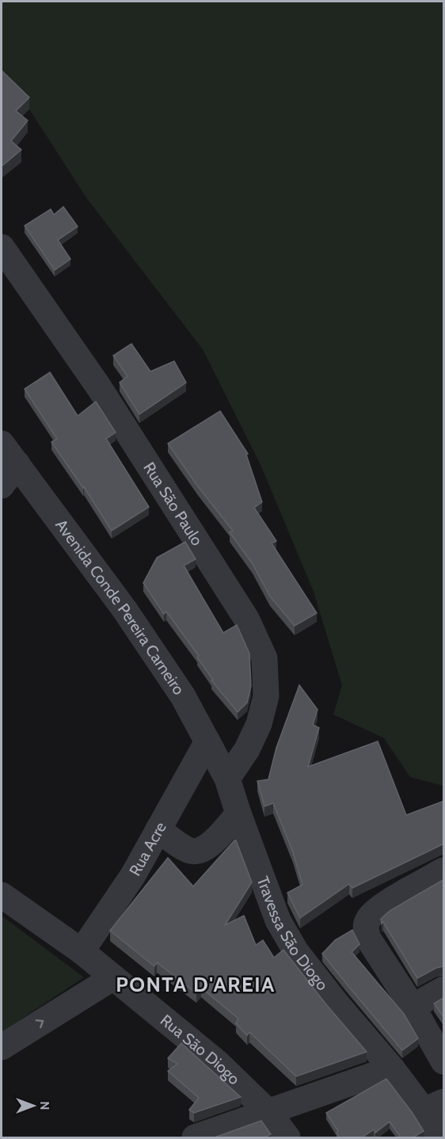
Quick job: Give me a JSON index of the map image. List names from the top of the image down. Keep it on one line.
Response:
{"streets":{"street":["Rua São Paulo","Avenida Conde Pereira Carneiro","Rua Acre","Travessa São Diogo","Rua São Diogo"]},"crossings":[["Rua São Paulo","Avenida Conde Pereira Carneiro"],["Rua São Paulo","Travessa São Diogo"],["Avenida Conde Pereira Carneiro","Rua Acre"],["Avenida Conde Pereira Carneiro","Travessa São Diogo"],["Rua Acre","Rua São Diogo"]],"districts":["PONTA D'AREIA"],"north":"right"}
